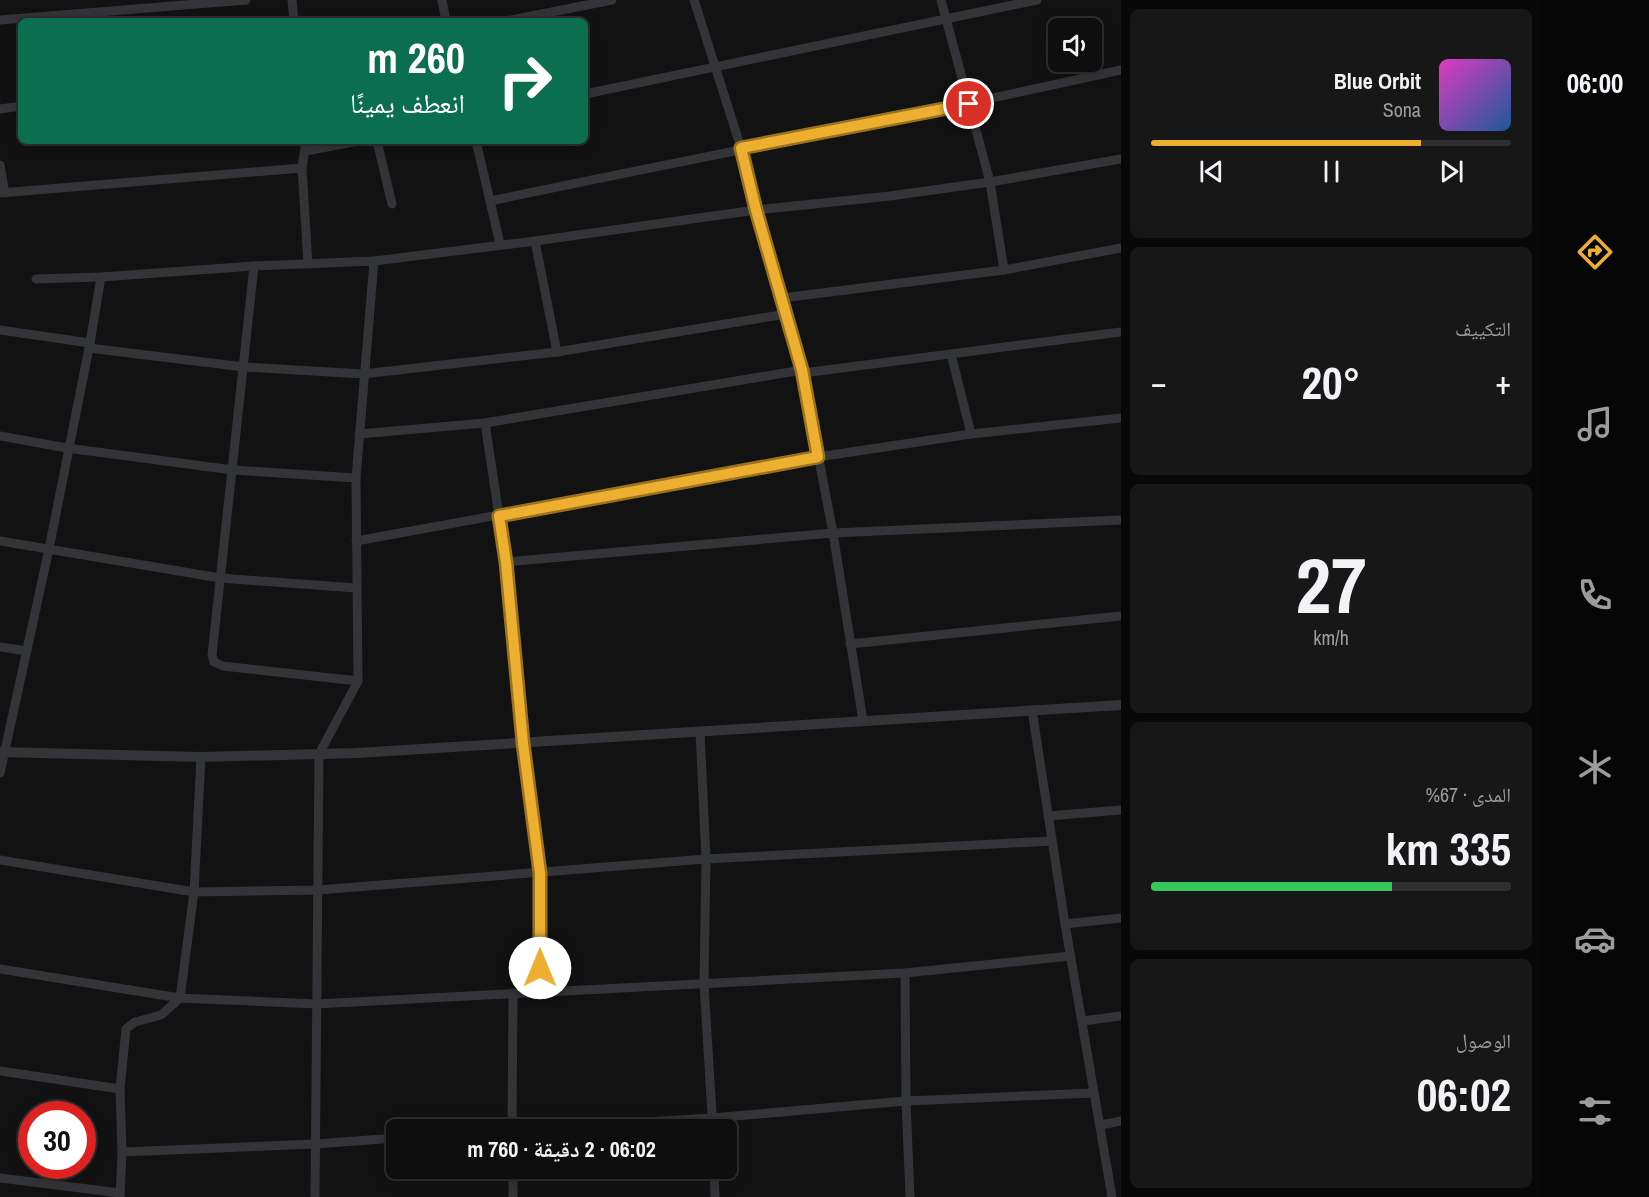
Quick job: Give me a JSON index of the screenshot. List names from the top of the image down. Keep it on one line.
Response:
{"page":{"tabs":"06:00","turn":["260 m","انعطف يمينًا"],"song":["Blue Orbit","Sona"],"tile":["التكييف",["27","km/h"],["المدى · 67%","335 km"],["الوصول","06:02"]],"heat":["−","20°","+"],"limit":"30","trip":"06:02 · 2 دقيقة · 760 m"}}
